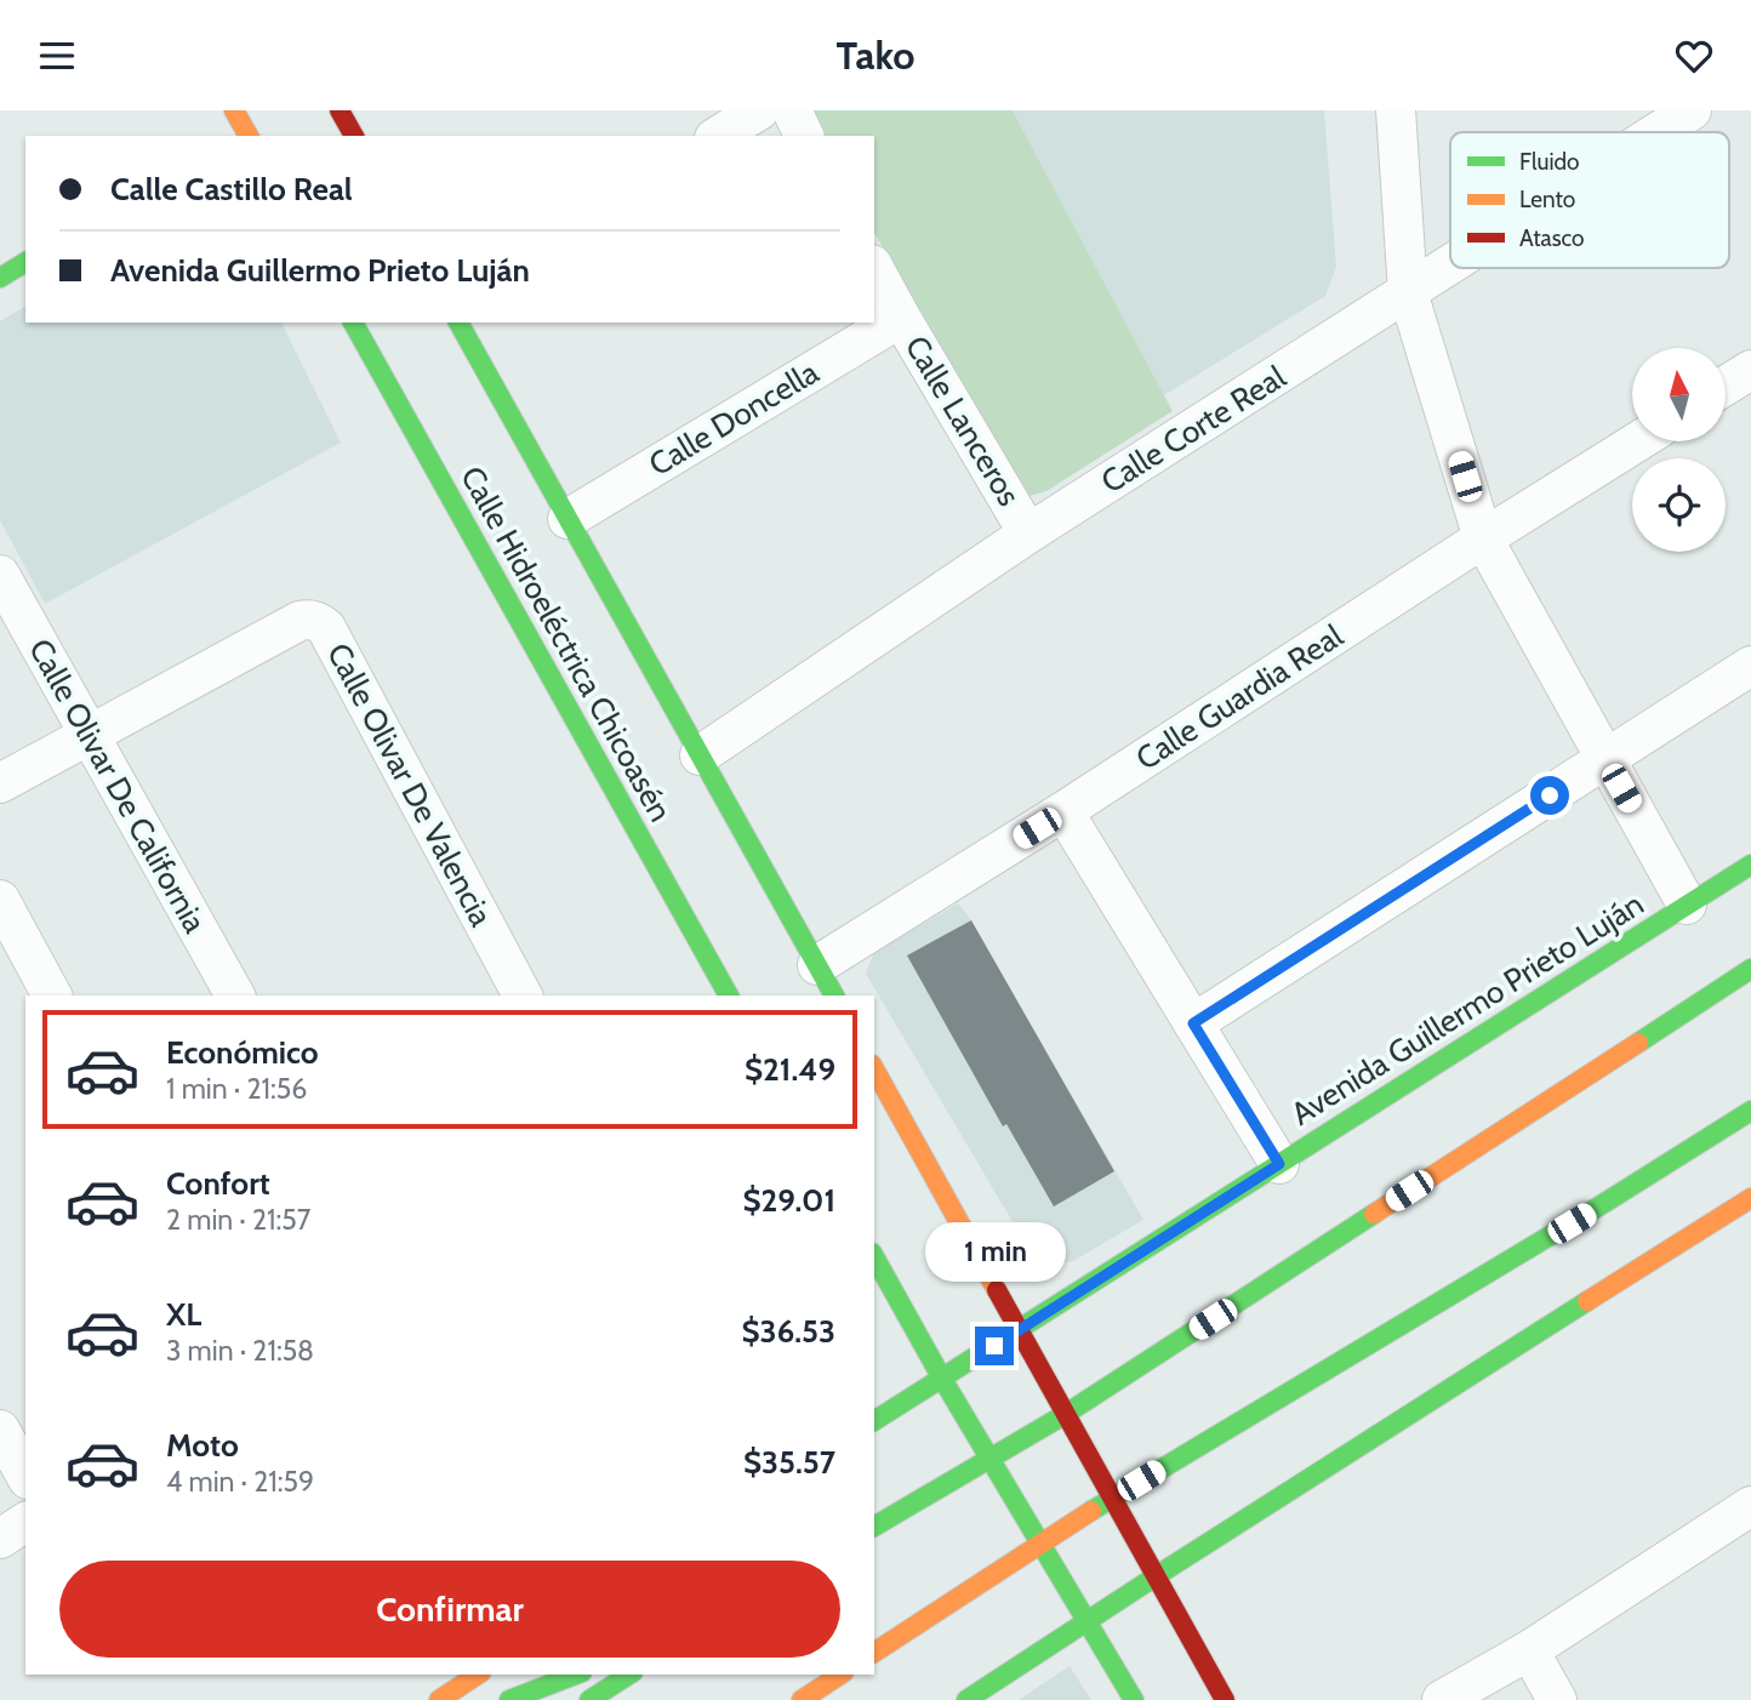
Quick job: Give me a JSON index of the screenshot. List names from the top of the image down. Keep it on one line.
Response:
{"streets":{"main road":["Calle Hidroeléctrica Chicoasén","Avenida Guillermo Prieto Luján"],"street":["Calle Doncella","Calle Lanceros","Calle Corte Real","Calle Guardia Real","Calle Olivar De Valencia","Calle Olivar De California"]},"crossings":[["Calle Doncella","Calle Lanceros"],["Calle Doncella","Calle Hidroeléctrica Chicoasén"],["Calle Lanceros","Calle Corte Real"],["Calle Corte Real","Calle Hidroeléctrica Chicoasén"],["Calle Hidroeléctrica Chicoasén","Calle Guardia Real"],["Calle Olivar De Valencia","Calle Olivar De California"]],"legend":["Fluido","Lento","Atasco"],"north":"top","page":{"header":"Tako","banner":["Calle Castillo Real","Avenida Guillermo Prieto Luján"],"list":[{"name":"Económico","note":"1 min · 21:56","value":"$21.49"},{"name":"Confort","note":"2 min · 21:57","value":"$29.01"},{"name":"XL","note":"3 min · 21:58","value":"$36.53"},{"name":"Moto","note":"4 min · 21:59","value":"$35.57"}],"bubble":"1 min","buttons":"Confirmar"}}
